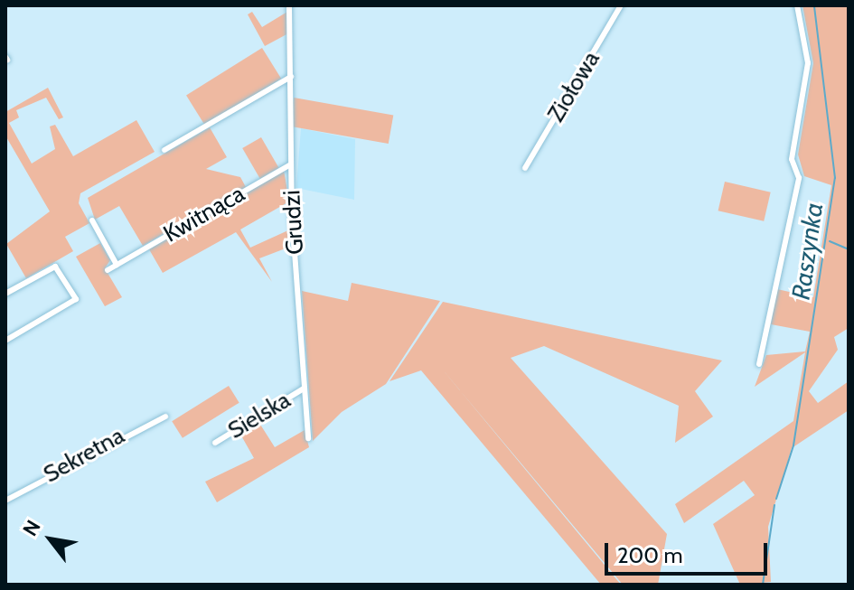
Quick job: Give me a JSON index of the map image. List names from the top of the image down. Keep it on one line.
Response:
{"streets":{"street":["Ziołowa","Kwitnąca","Grudzi","Sielska","Sekretna"]},"crossings":[["Kwitnąca","Grudzi"],["Grudzi","Sielska"]],"water":["Raszynka"],"scale_bar":"200 m","north":"top left"}
